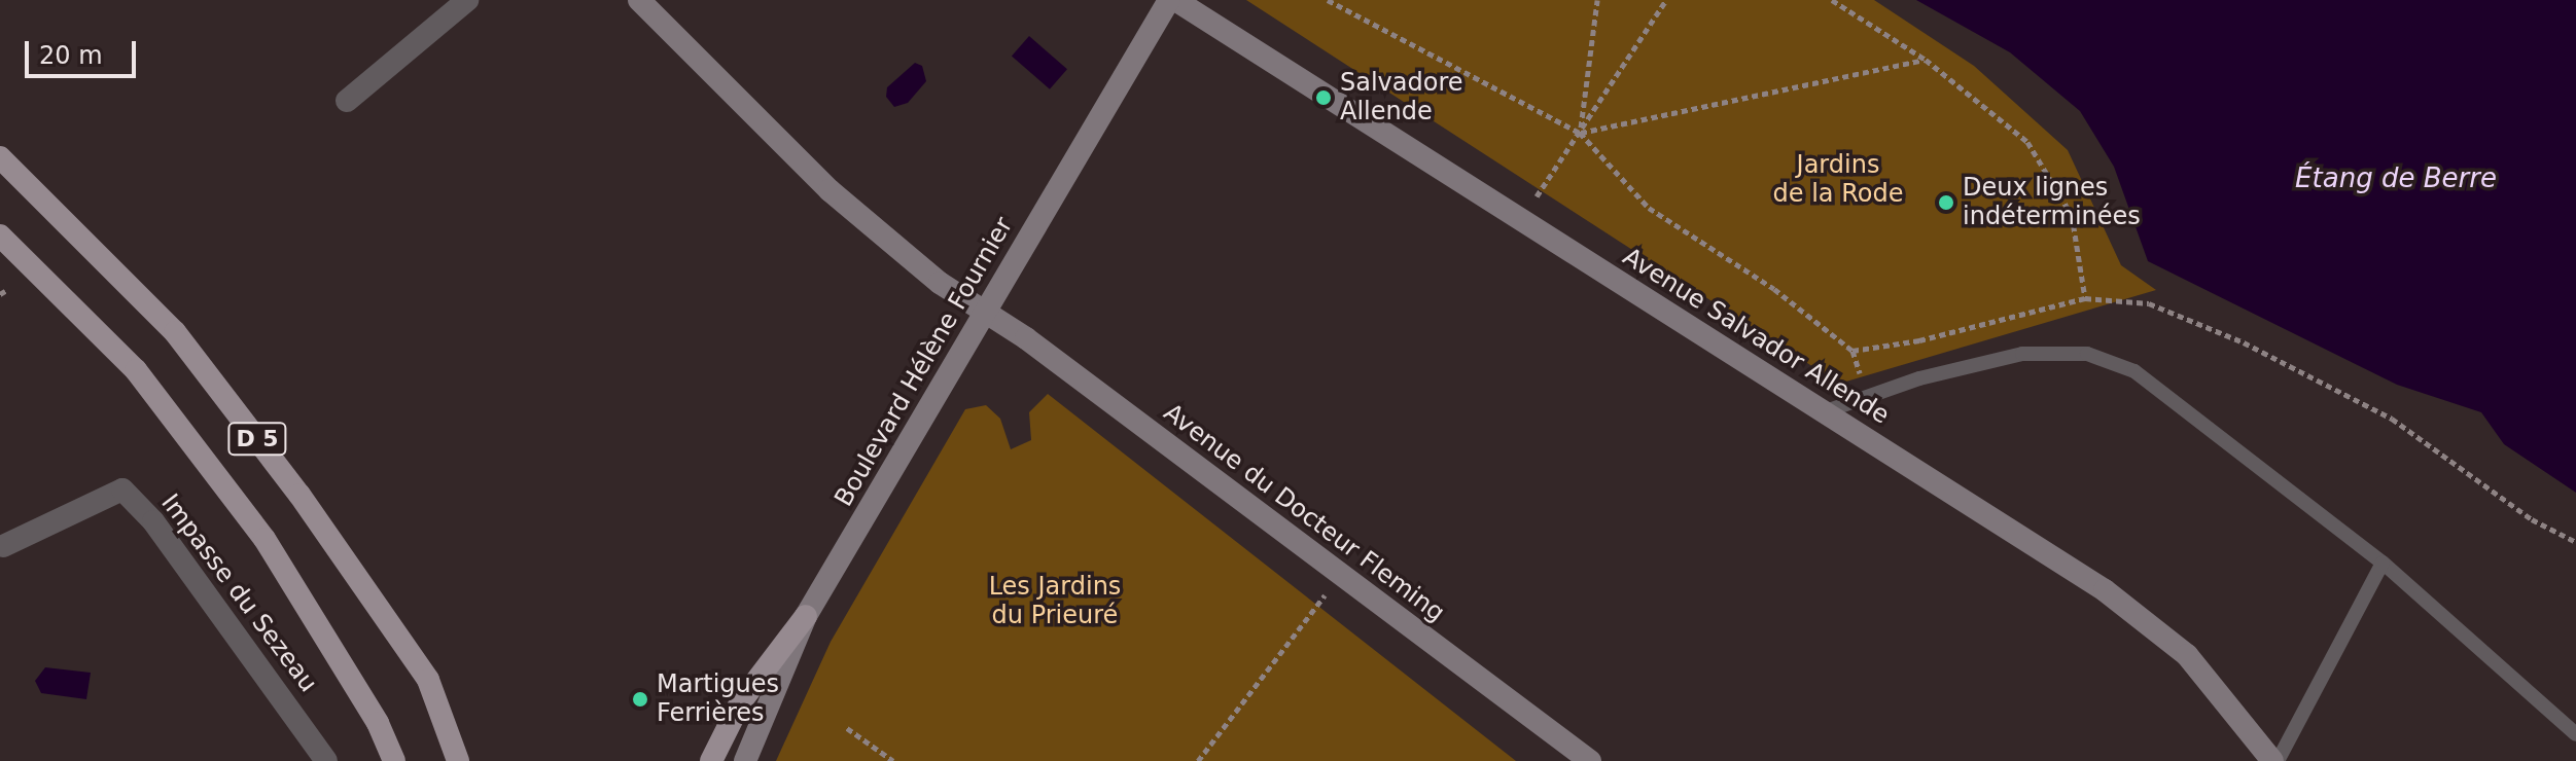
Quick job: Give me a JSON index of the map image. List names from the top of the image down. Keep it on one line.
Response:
{"streets":{"main road":["Avenue Salvador Allende","Boulevard Hélène Fournier","D 5","Avenue du Docteur Fleming"],"street":["Impasse du Sezeau"]},"crossings":[["Avenue Salvador Allende","Boulevard Hélène Fournier"],["Boulevard Hélène Fournier","Avenue du Docteur Fleming"]],"water":["Étang de Berre"],"parks":["Jardins de la Rode","Les Jardins du Prieuré"],"places":["Salvadore Allende","Deux lignes indéterminées","Martigues Ferrières"],"scale_bar":"20 m"}
